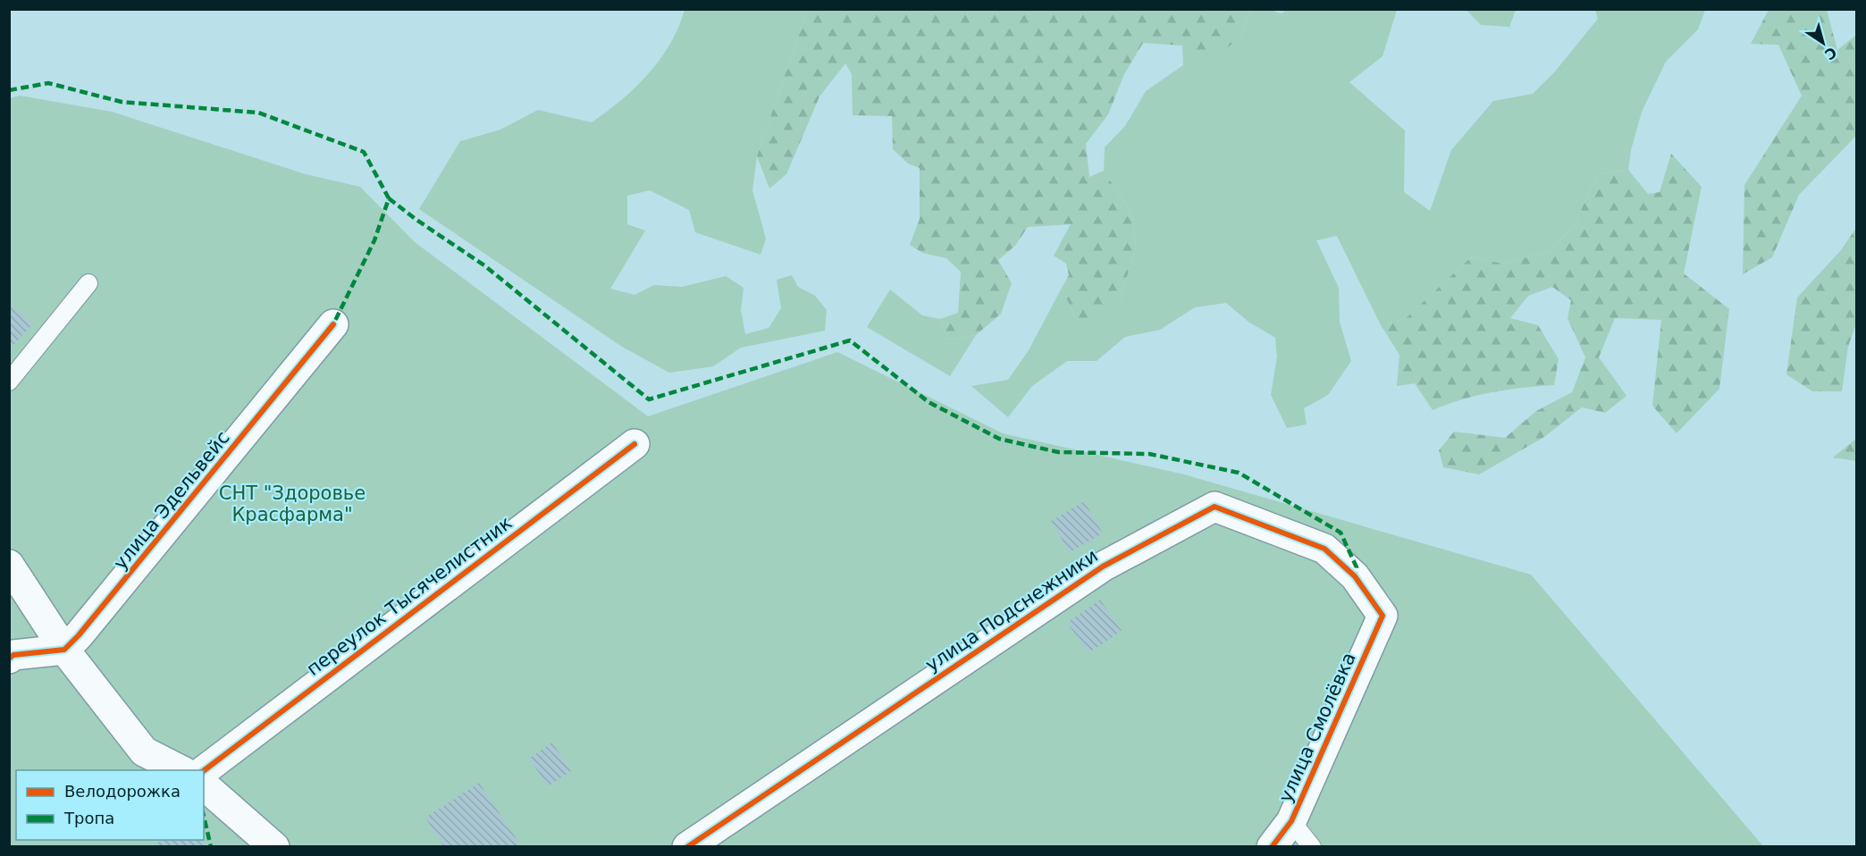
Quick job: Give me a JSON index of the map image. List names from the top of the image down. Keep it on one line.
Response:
{"streets":{"street":["улица Эдельвейс","переулок Тысячелистник","улица Подснежники","улица Смолёвка"]},"crossings":[["улица Подснежники","улица Смолёвка"]],"parks":["СНТ \"Здоровье Красфарма\""],"legend":["Велодорожка","Тропа"],"north":"bottom right"}
